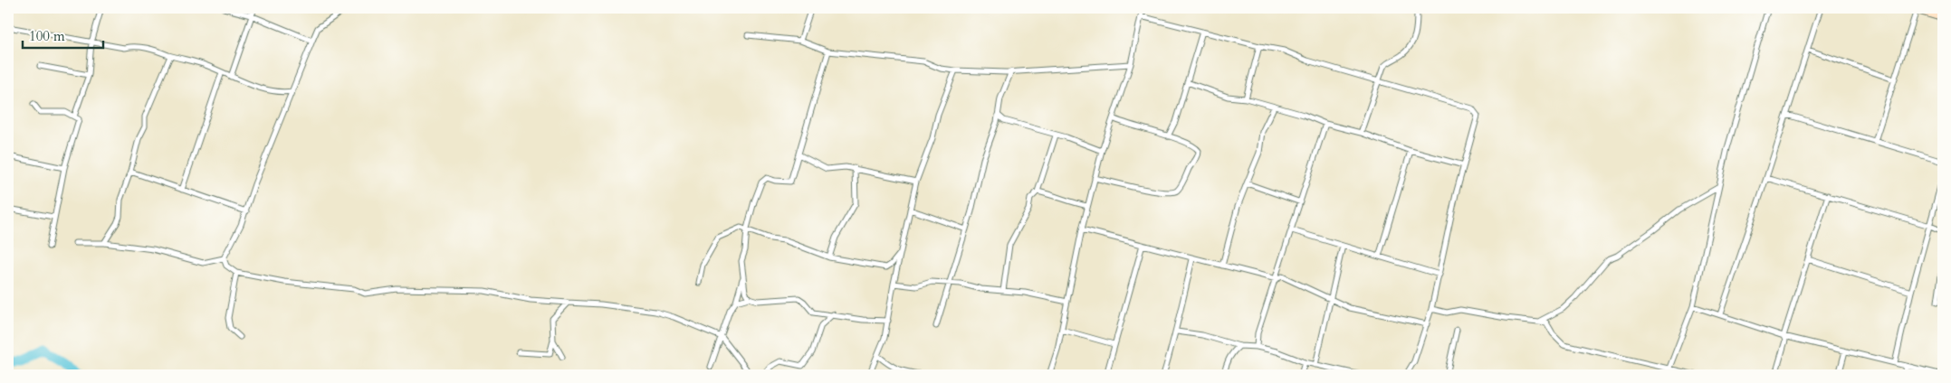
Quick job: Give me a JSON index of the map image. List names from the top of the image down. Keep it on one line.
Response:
{"scale_bar":"100 m"}
